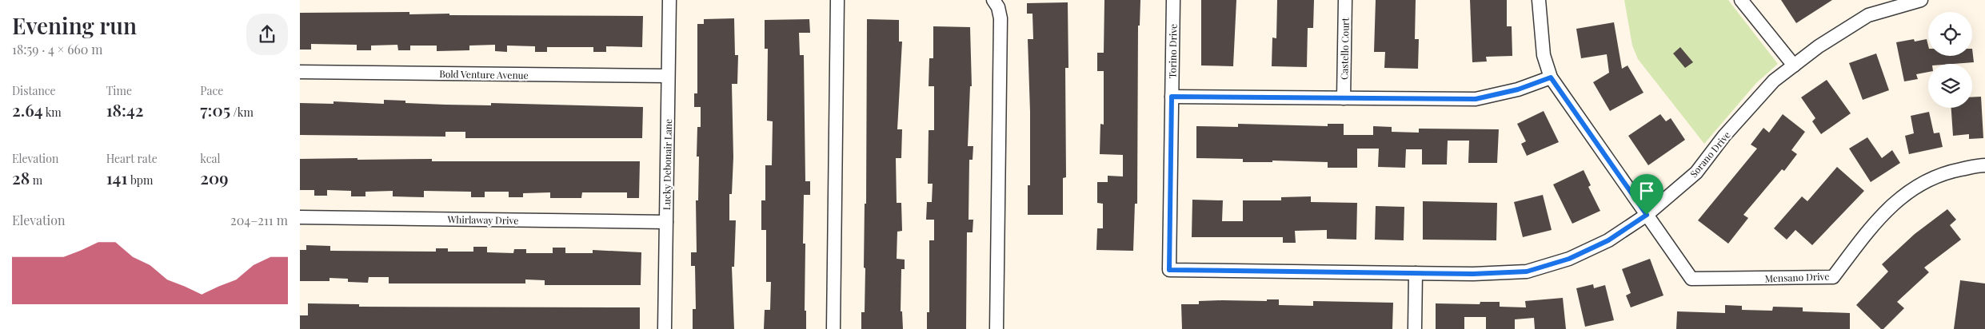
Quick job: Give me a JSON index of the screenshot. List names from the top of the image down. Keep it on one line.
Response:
{"streets":{"street":["Castello Court","Torino Drive","Bold Venture Avenue","Sorano Drive","Lucky Debonair Lane","Whirlaway Drive","Mensano Drive"]},"crossings":[["Torino Drive","Sorano Drive"],["Bold Venture Avenue","Lucky Debonair Lane"],["Sorano Drive","Mensano Drive"],["Lucky Debonair Lane","Whirlaway Drive"]],"page":{"heading":["Evening run","18:59 · 4 × 660 m"],"stats":[["Distance","2.64 km"],["Time","18:42"],["Pace","7:05 /km"],["Elevation","28 m"],["Heart rate","141 bpm"],["kcal","209"]],"chart":["Elevation","204–211 m"]}}
